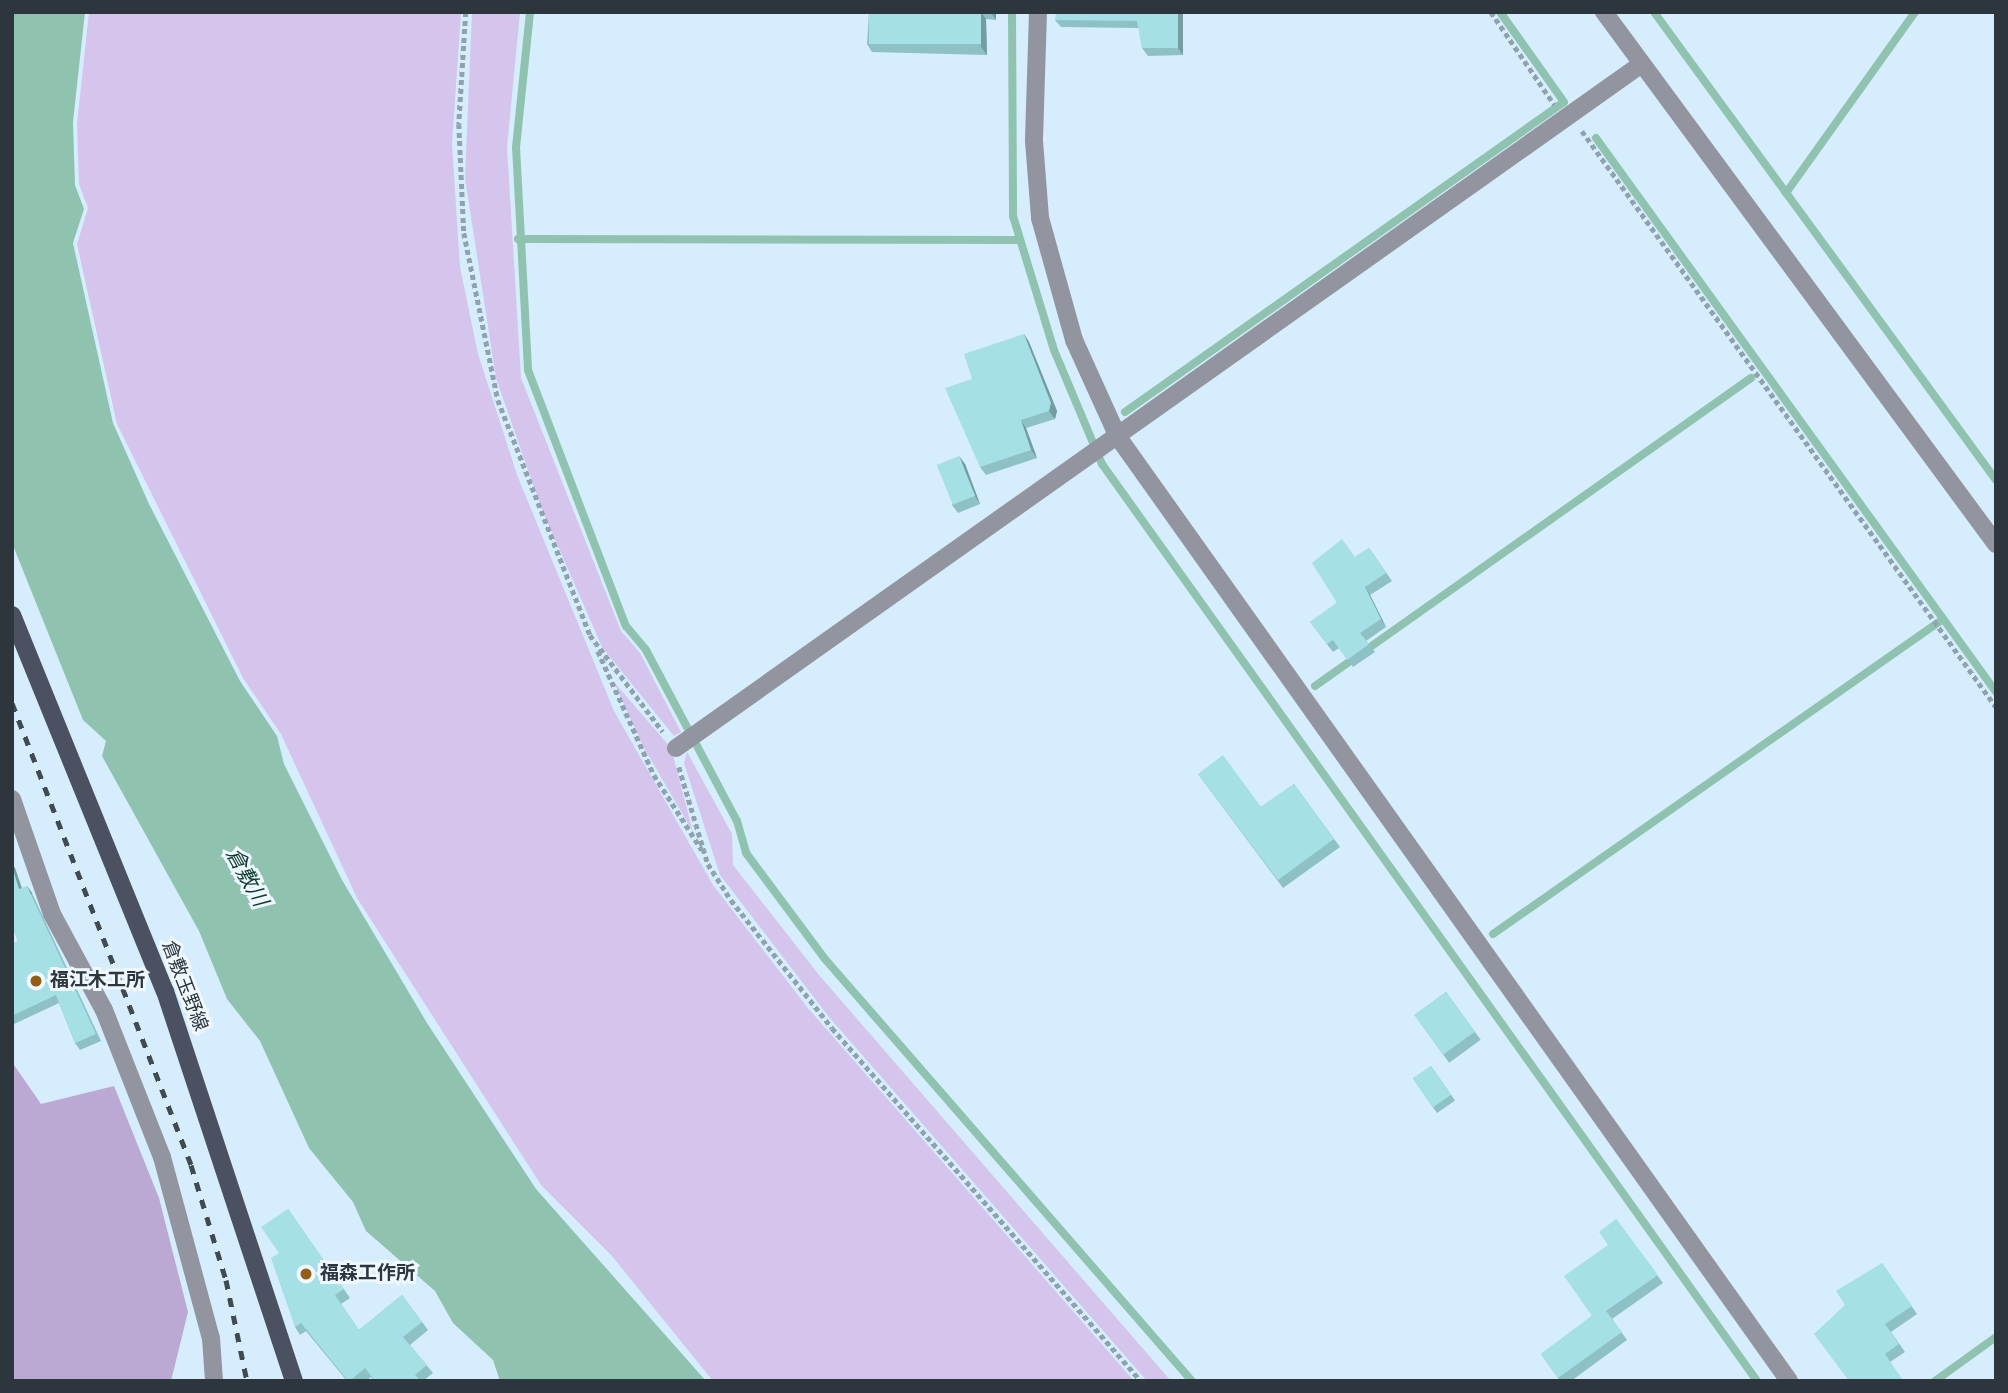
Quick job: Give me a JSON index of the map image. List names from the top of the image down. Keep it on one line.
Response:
{"streets":{"main road":["倉敷玉野線"]},"water":["倉敷川"],"places":["福江木工所","福森工作所"]}
